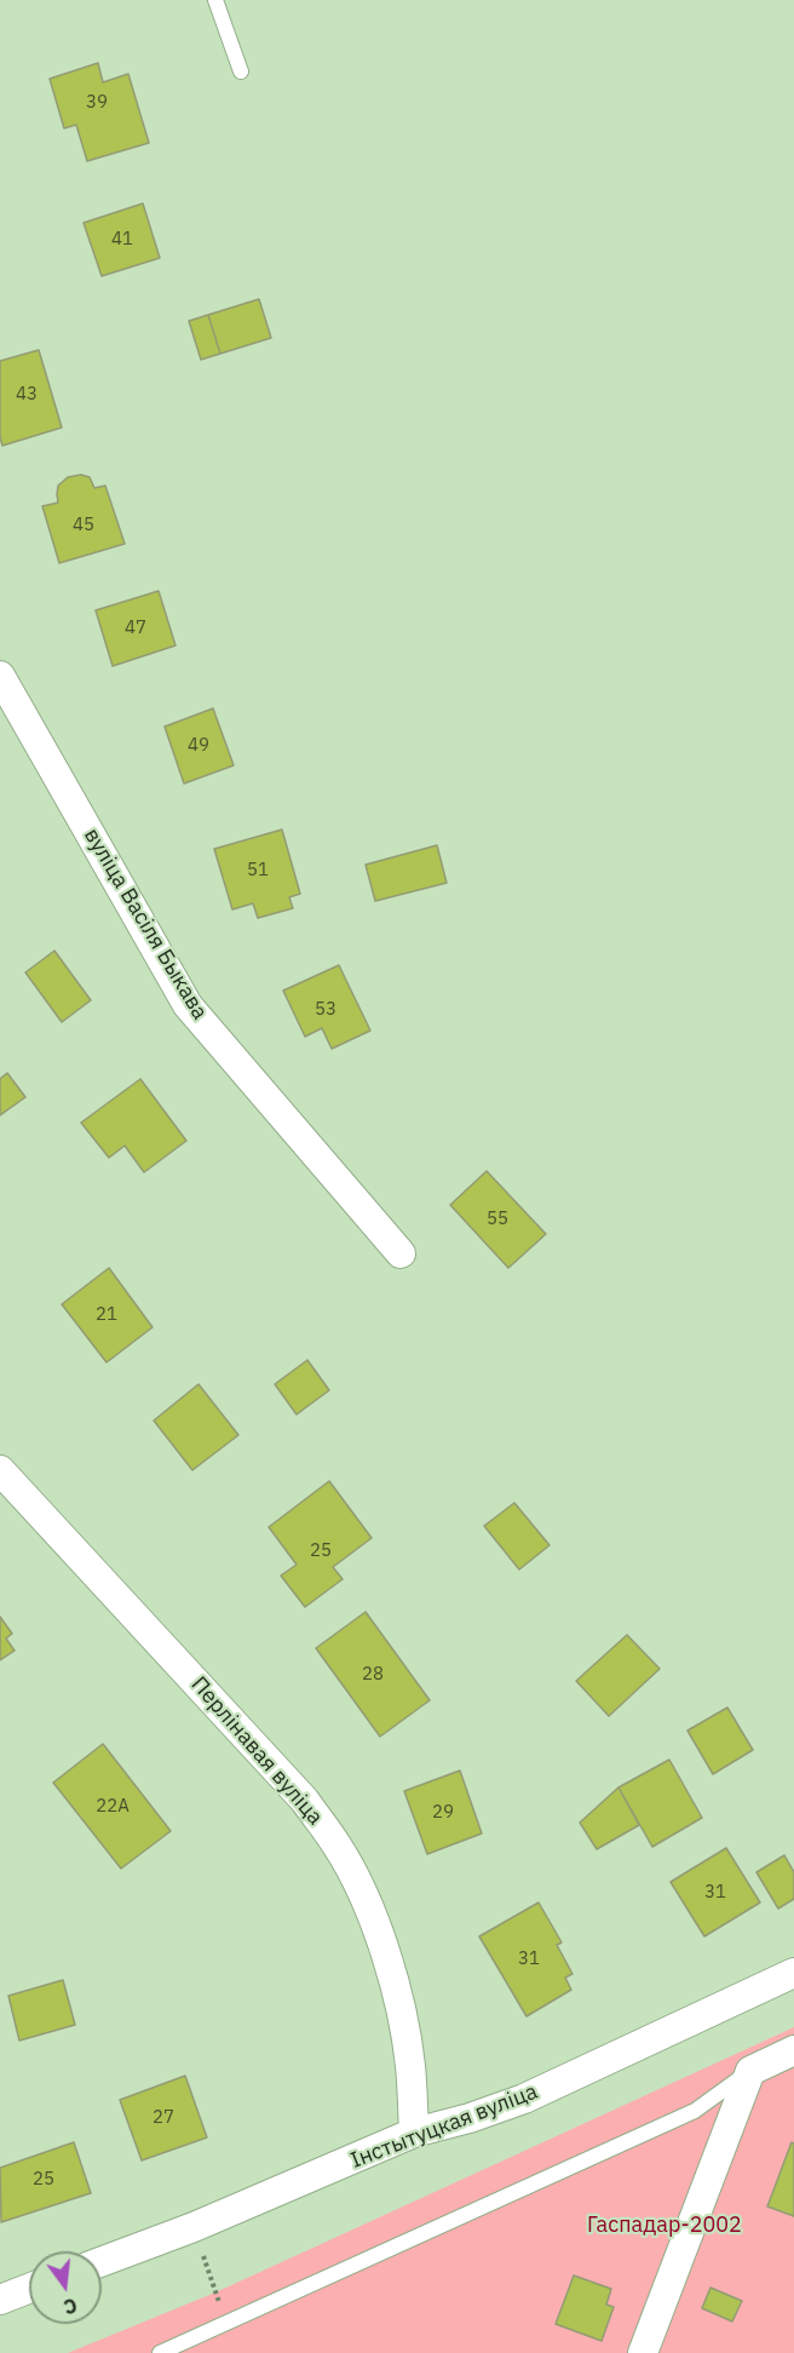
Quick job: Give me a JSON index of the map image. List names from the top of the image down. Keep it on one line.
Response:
{"streets":{"street":["вуліца Васіля Быкава","Перлінавая вуліца","Інстытуцкая вуліца"]},"crossings":[["Перлінавая вуліца","Інстытуцкая вуліца"]],"parks":["Гаспадар-2002"],"house_numbers":["39","41","43","45","47","49","51","53","55","21","25","28","22А","29","31","31","27","25"],"north":"bottom"}
